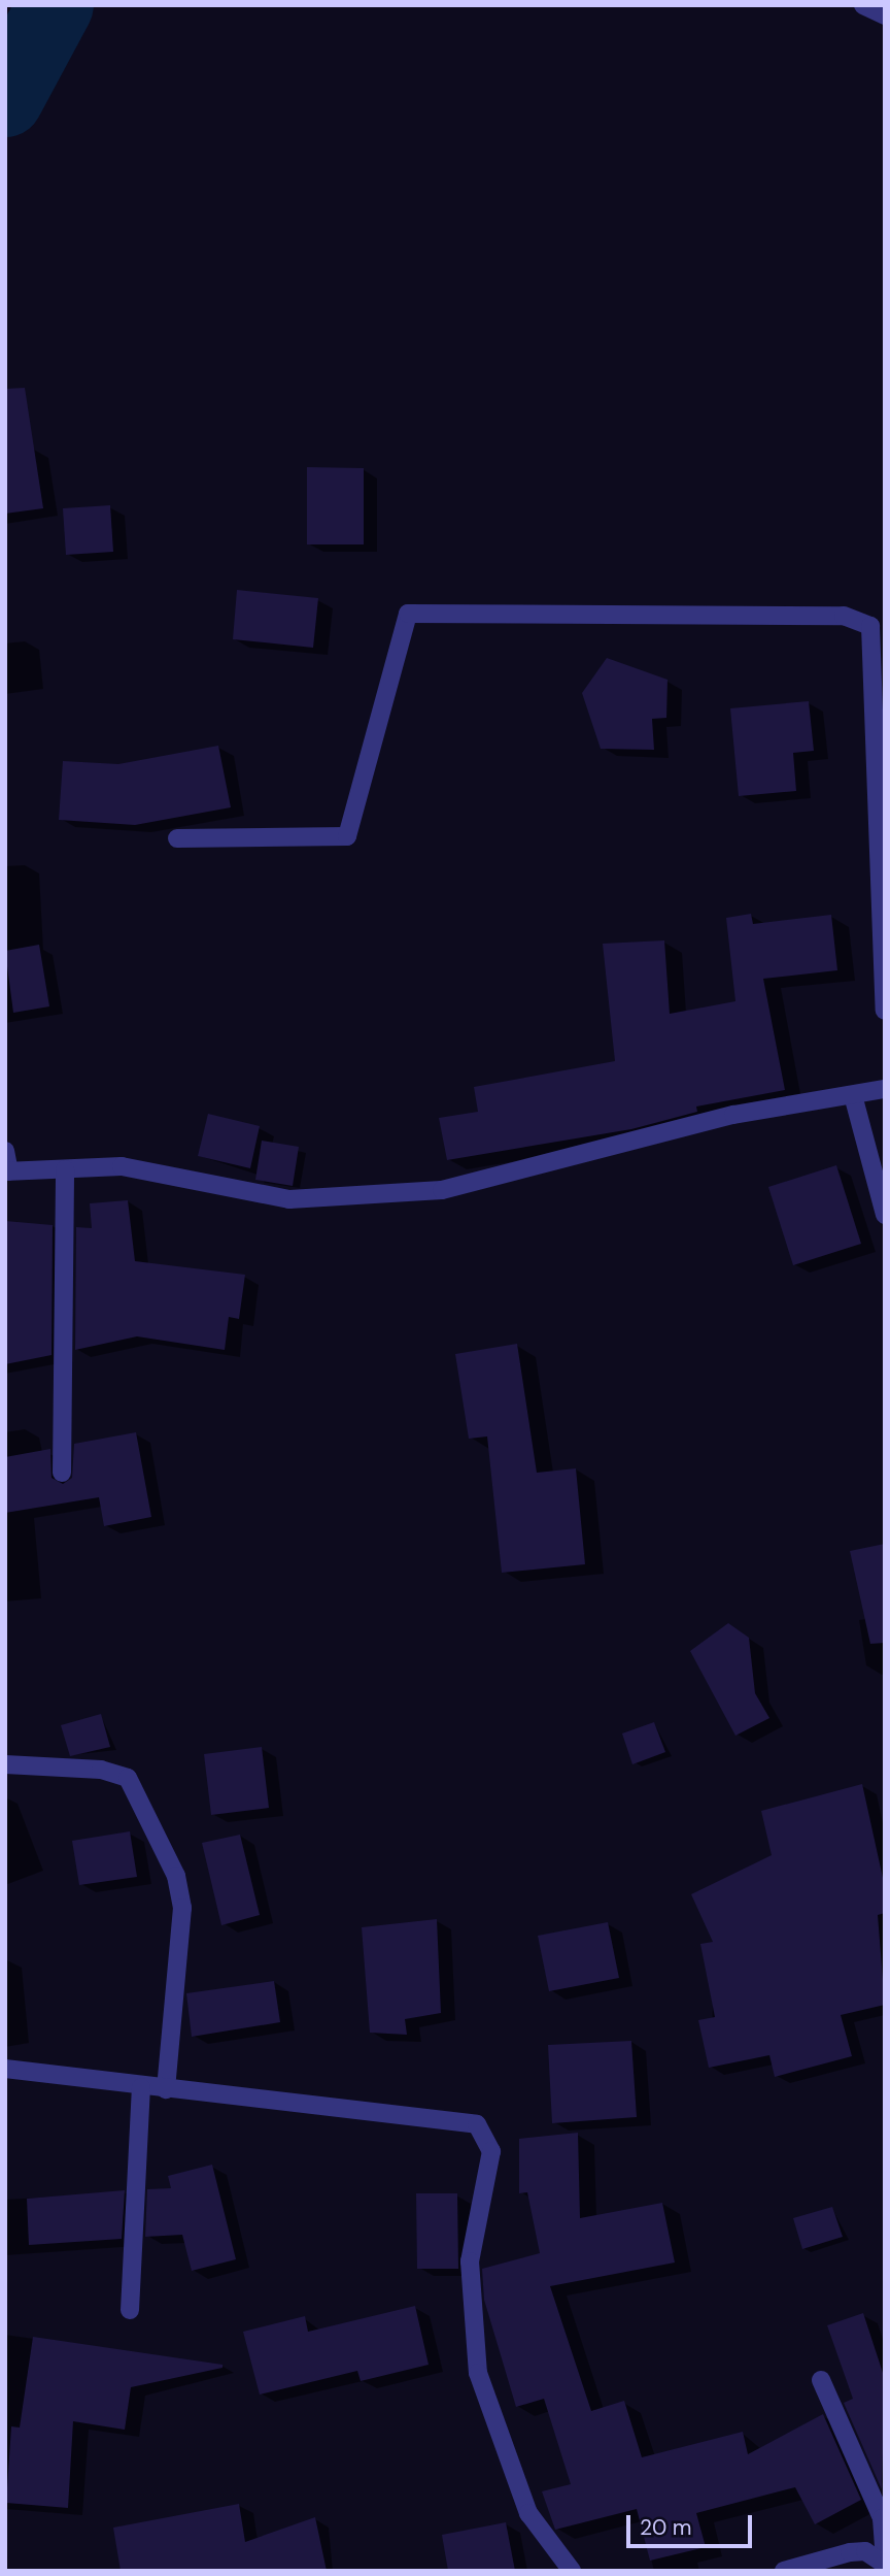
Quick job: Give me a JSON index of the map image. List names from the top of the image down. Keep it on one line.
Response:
{"scale_bar":"20 m"}
